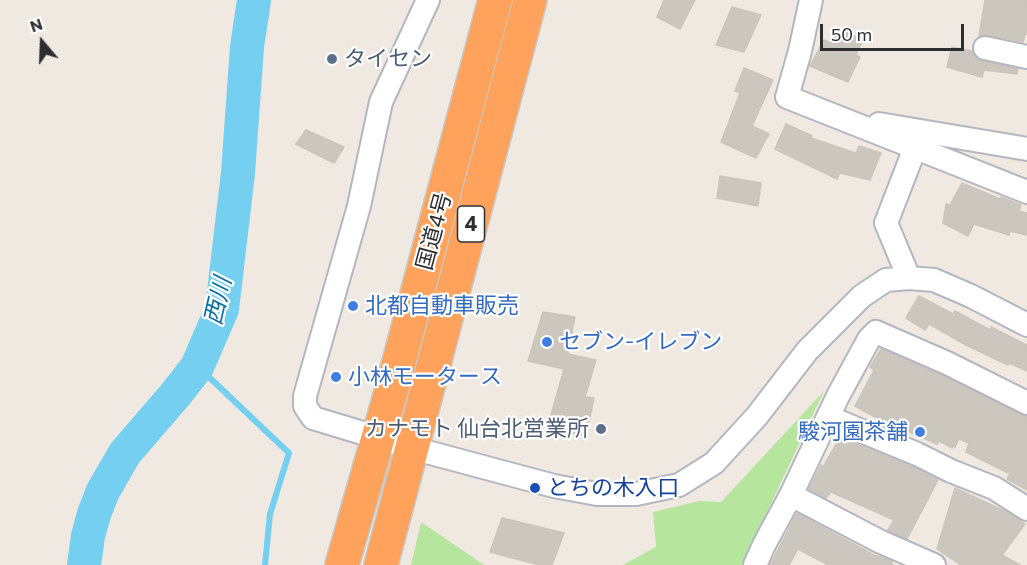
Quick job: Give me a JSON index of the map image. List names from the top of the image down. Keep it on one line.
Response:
{"streets":{"highway":["4","国道4号"]},"water":["西川"],"places":["タイセン","北都自動車販売","セブン-イレブン","小林モータース","カナモト 仙台北営業所","駿河園茶舗","とちの木入口"],"scale_bar":"50 m","north":"top"}
